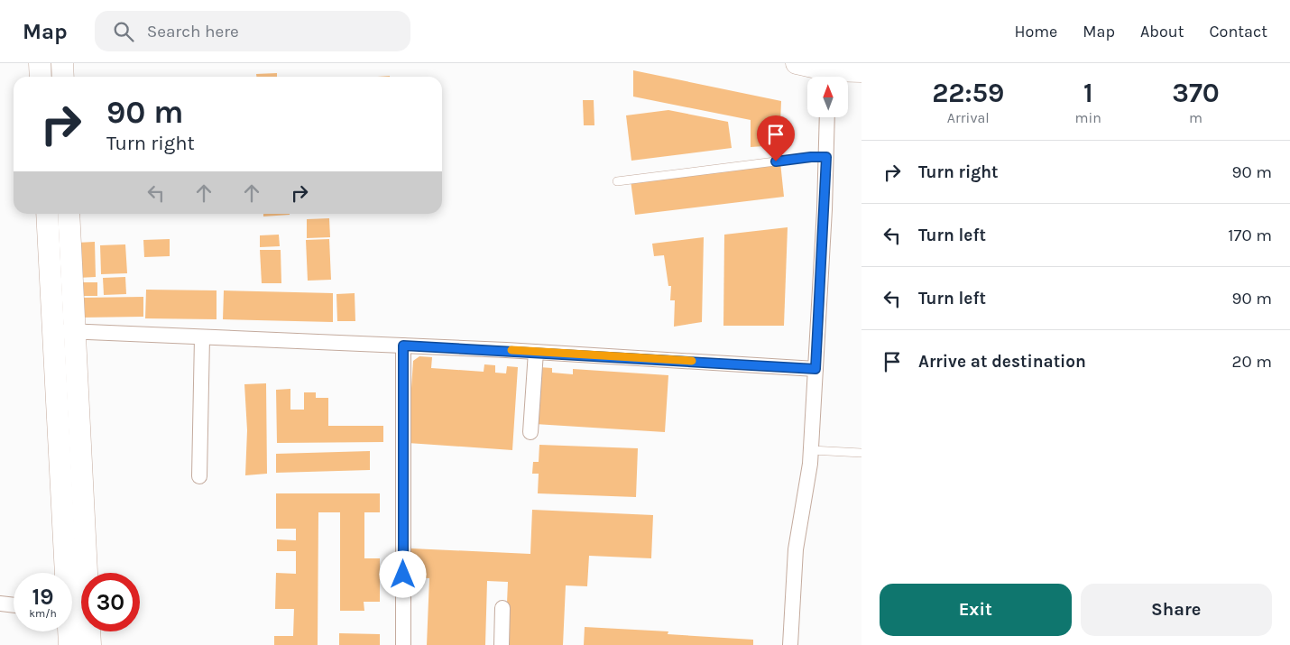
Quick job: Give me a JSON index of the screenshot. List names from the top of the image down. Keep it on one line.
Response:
{"north":"top","page":{"header":"Map","search":"Search here","nav":["Home","Map","About","Contact"],"eta":["22:59","Arrival","1","min","370","m"],"turn":["90 m","Turn right"],"list":[{"name":"Turn right","value":"90 m"},{"name":"Turn left","value":"170 m"},{"name":"Turn left","value":"90 m"},{"name":"Arrive at destination","value":"20 m"}],"speed":"19 km/h","limit":"30","buttons":["Exit","Share"]}}
